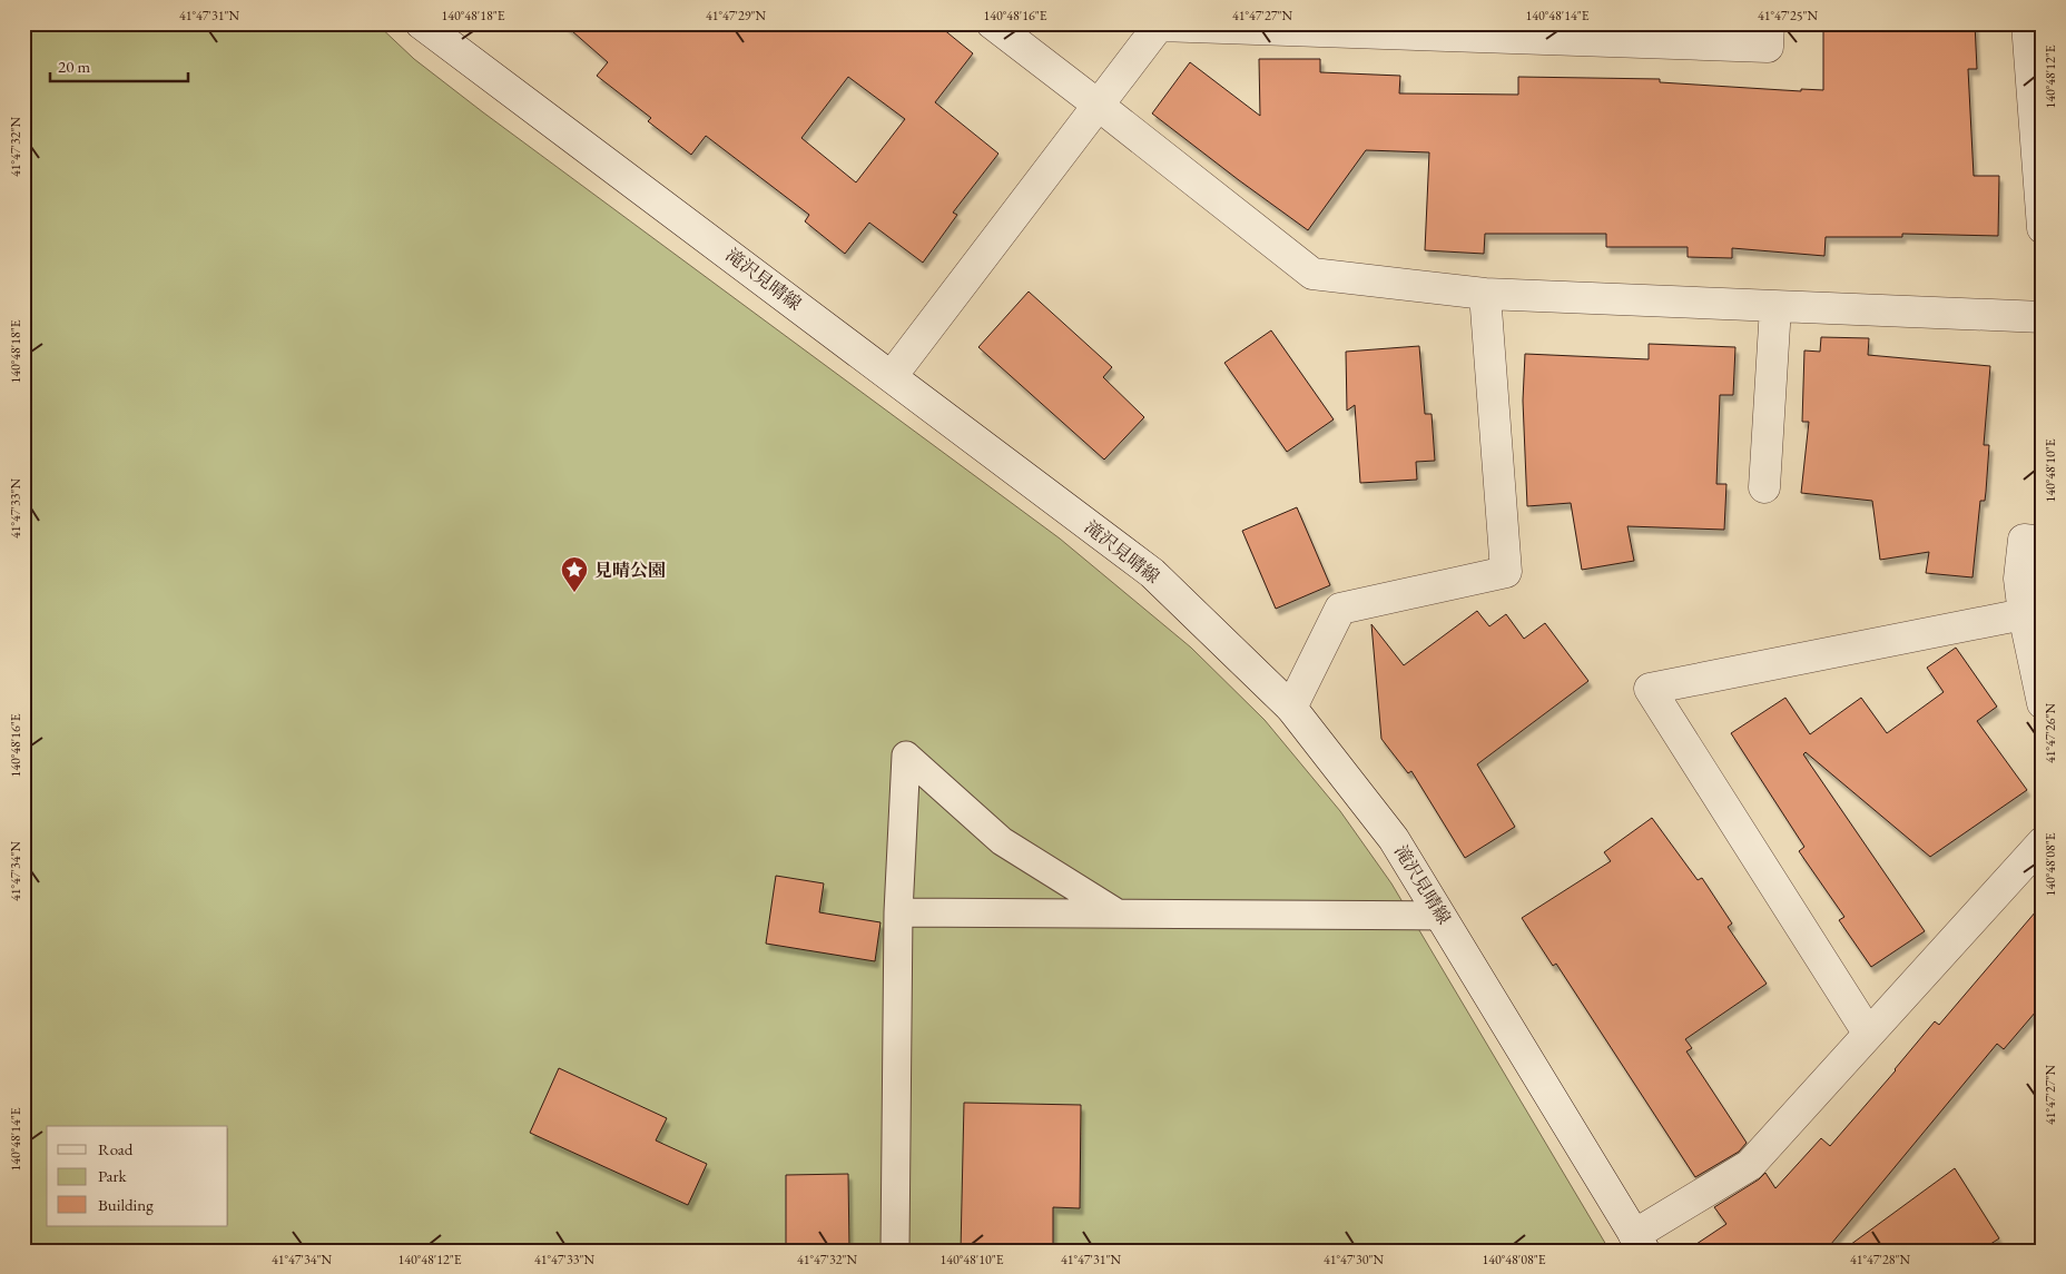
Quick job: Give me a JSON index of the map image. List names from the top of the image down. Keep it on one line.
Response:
{"streets":{"street":["滝沢見晴線"]},"places":{"place":["見晴公園"]},"legend":["Road","Park","Building"],"scale_bar":"20 m","coordinates":["41°47'31\"N","140°48'18\"E","41°47'29\"N","140°48'16\"E","41°47'27\"N","140°48'14\"E","41°47'25\"N","140°48'12\"E","41°47'32\"N","140°48'10\"E","41°47'33\"N","41°47'26\"N","140°48'08\"E","41°47'34\"N","41°47'30\"N","41°47'28\"N"]}
